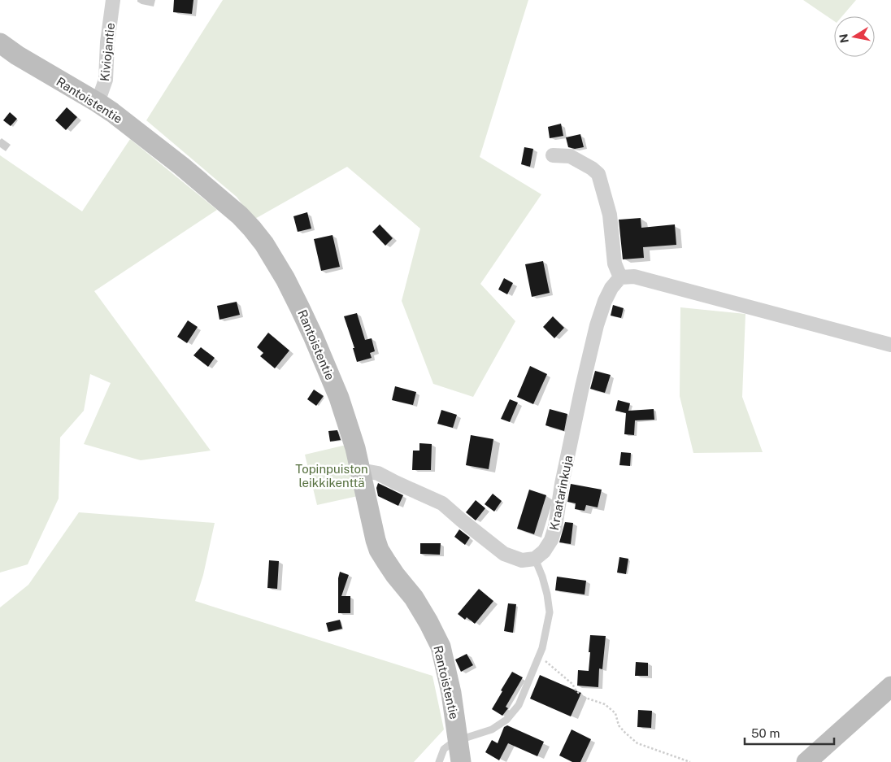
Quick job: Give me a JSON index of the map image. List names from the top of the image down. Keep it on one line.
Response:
{"streets":{"street":["Kiviojantie","Rantoistentie","Kraatarinkuja"]},"crossings":[["Kiviojantie","Rantoistentie"]],"parks":["Topinpuiston leikkikenttä"],"scale_bar":"50 m","north":"left"}
